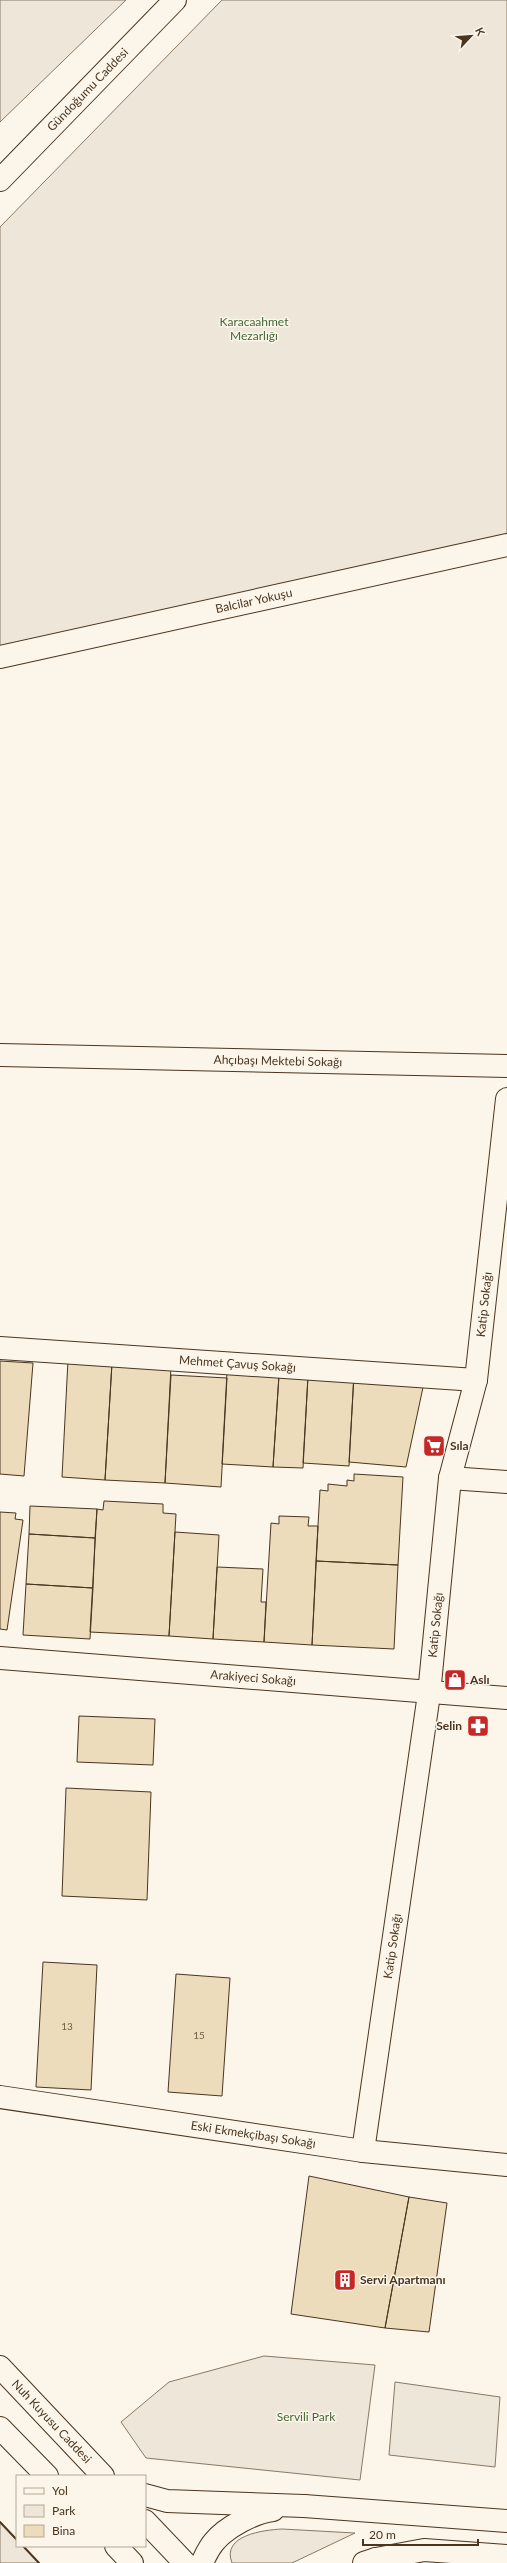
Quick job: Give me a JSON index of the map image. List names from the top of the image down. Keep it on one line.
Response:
{"streets":{"street":["Gündoğumu Caddesi","Balcilar Yokuşu","Ahçıbaşı Mektebi Sokağı","Katip Sokağı","Mehmet Çavuş Sokağı","Arakiyeci Sokağı","Eski Ekmekçibaşı Sokağı","Nuh Kuyusu Caddesi"]},"crossings":[["Katip Sokağı","Mehmet Çavuş Sokağı"],["Katip Sokağı","Arakiyeci Sokağı"],["Katip Sokağı","Eski Ekmekçibaşı Sokağı"]],"parks":["Karacaahmet Mezarlığı","Servili Park"],"places":{"supermarket":["Sıla"],"shop":["Aslı"],"pharmacy":["Selin"],"building":["Servi Apartmanı"]},"house_numbers":["13","15"],"legend":["Yol","Park","Bina"],"scale_bar":"20 m","north":"top right"}
